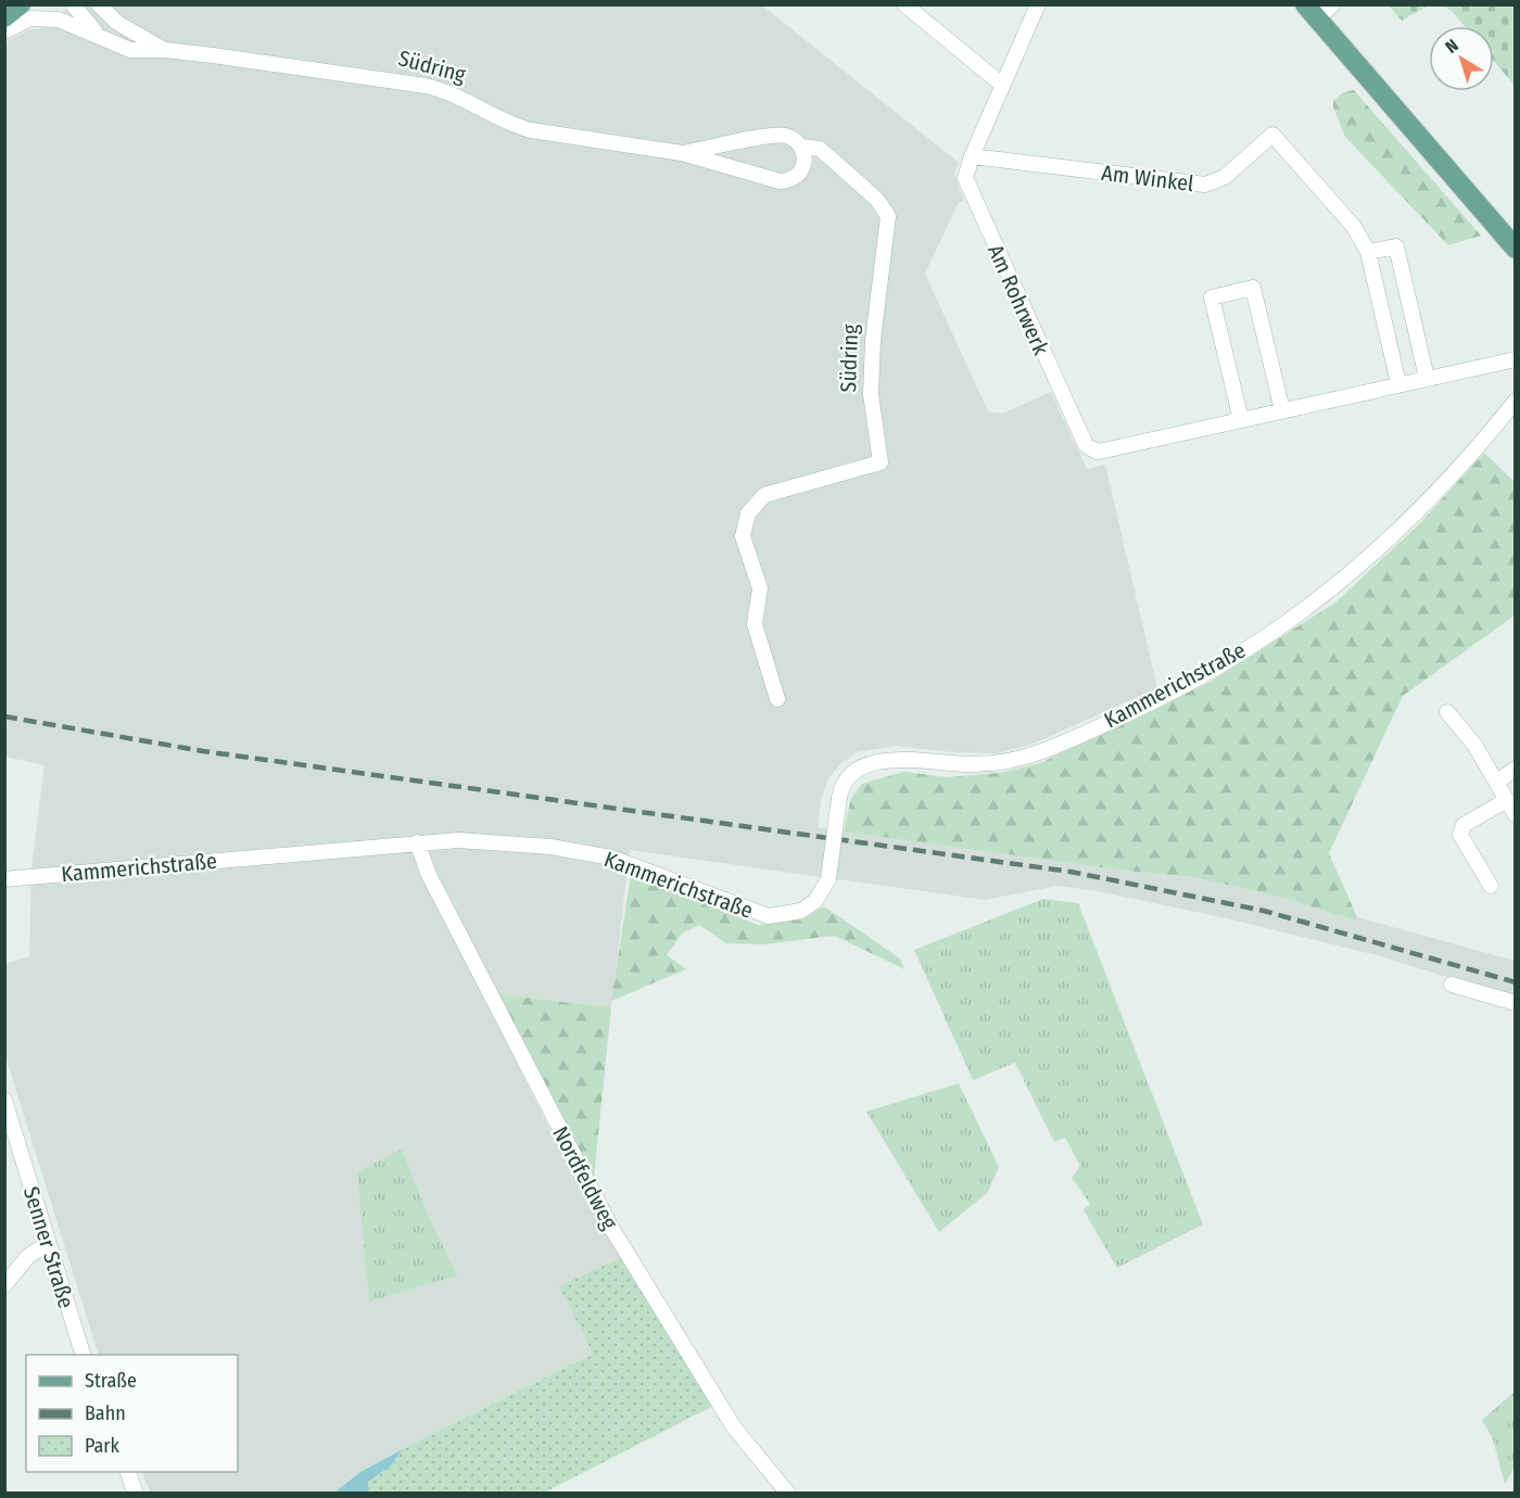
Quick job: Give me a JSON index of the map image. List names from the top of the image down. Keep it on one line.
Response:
{"streets":{"street":["Südring","Am Winkel","Am Rohrwerk","Kammerichstraße","Nordfeldweg","Senner Straße"]},"crossings":[["Am Winkel","Am Rohrwerk"],["Kammerichstraße","Nordfeldweg"]],"legend":["Straße","Bahn","Park"],"north":"top left"}
